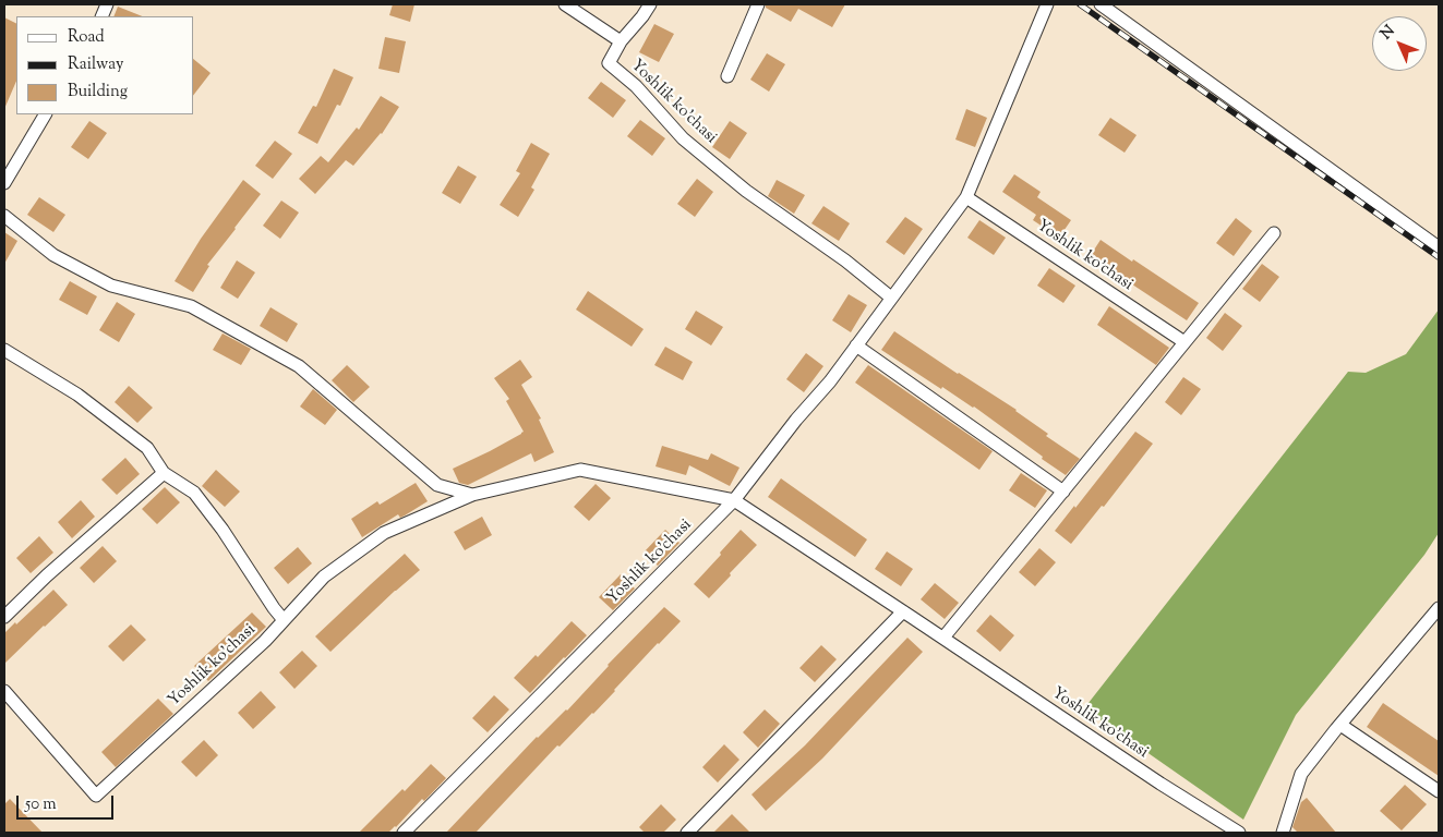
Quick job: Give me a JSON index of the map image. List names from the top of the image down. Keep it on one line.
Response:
{"streets":{"street":["Yoshlik ko'chasi"]},"legend":["Road","Railway","Building"],"scale_bar":"50 m","north":"top left"}
